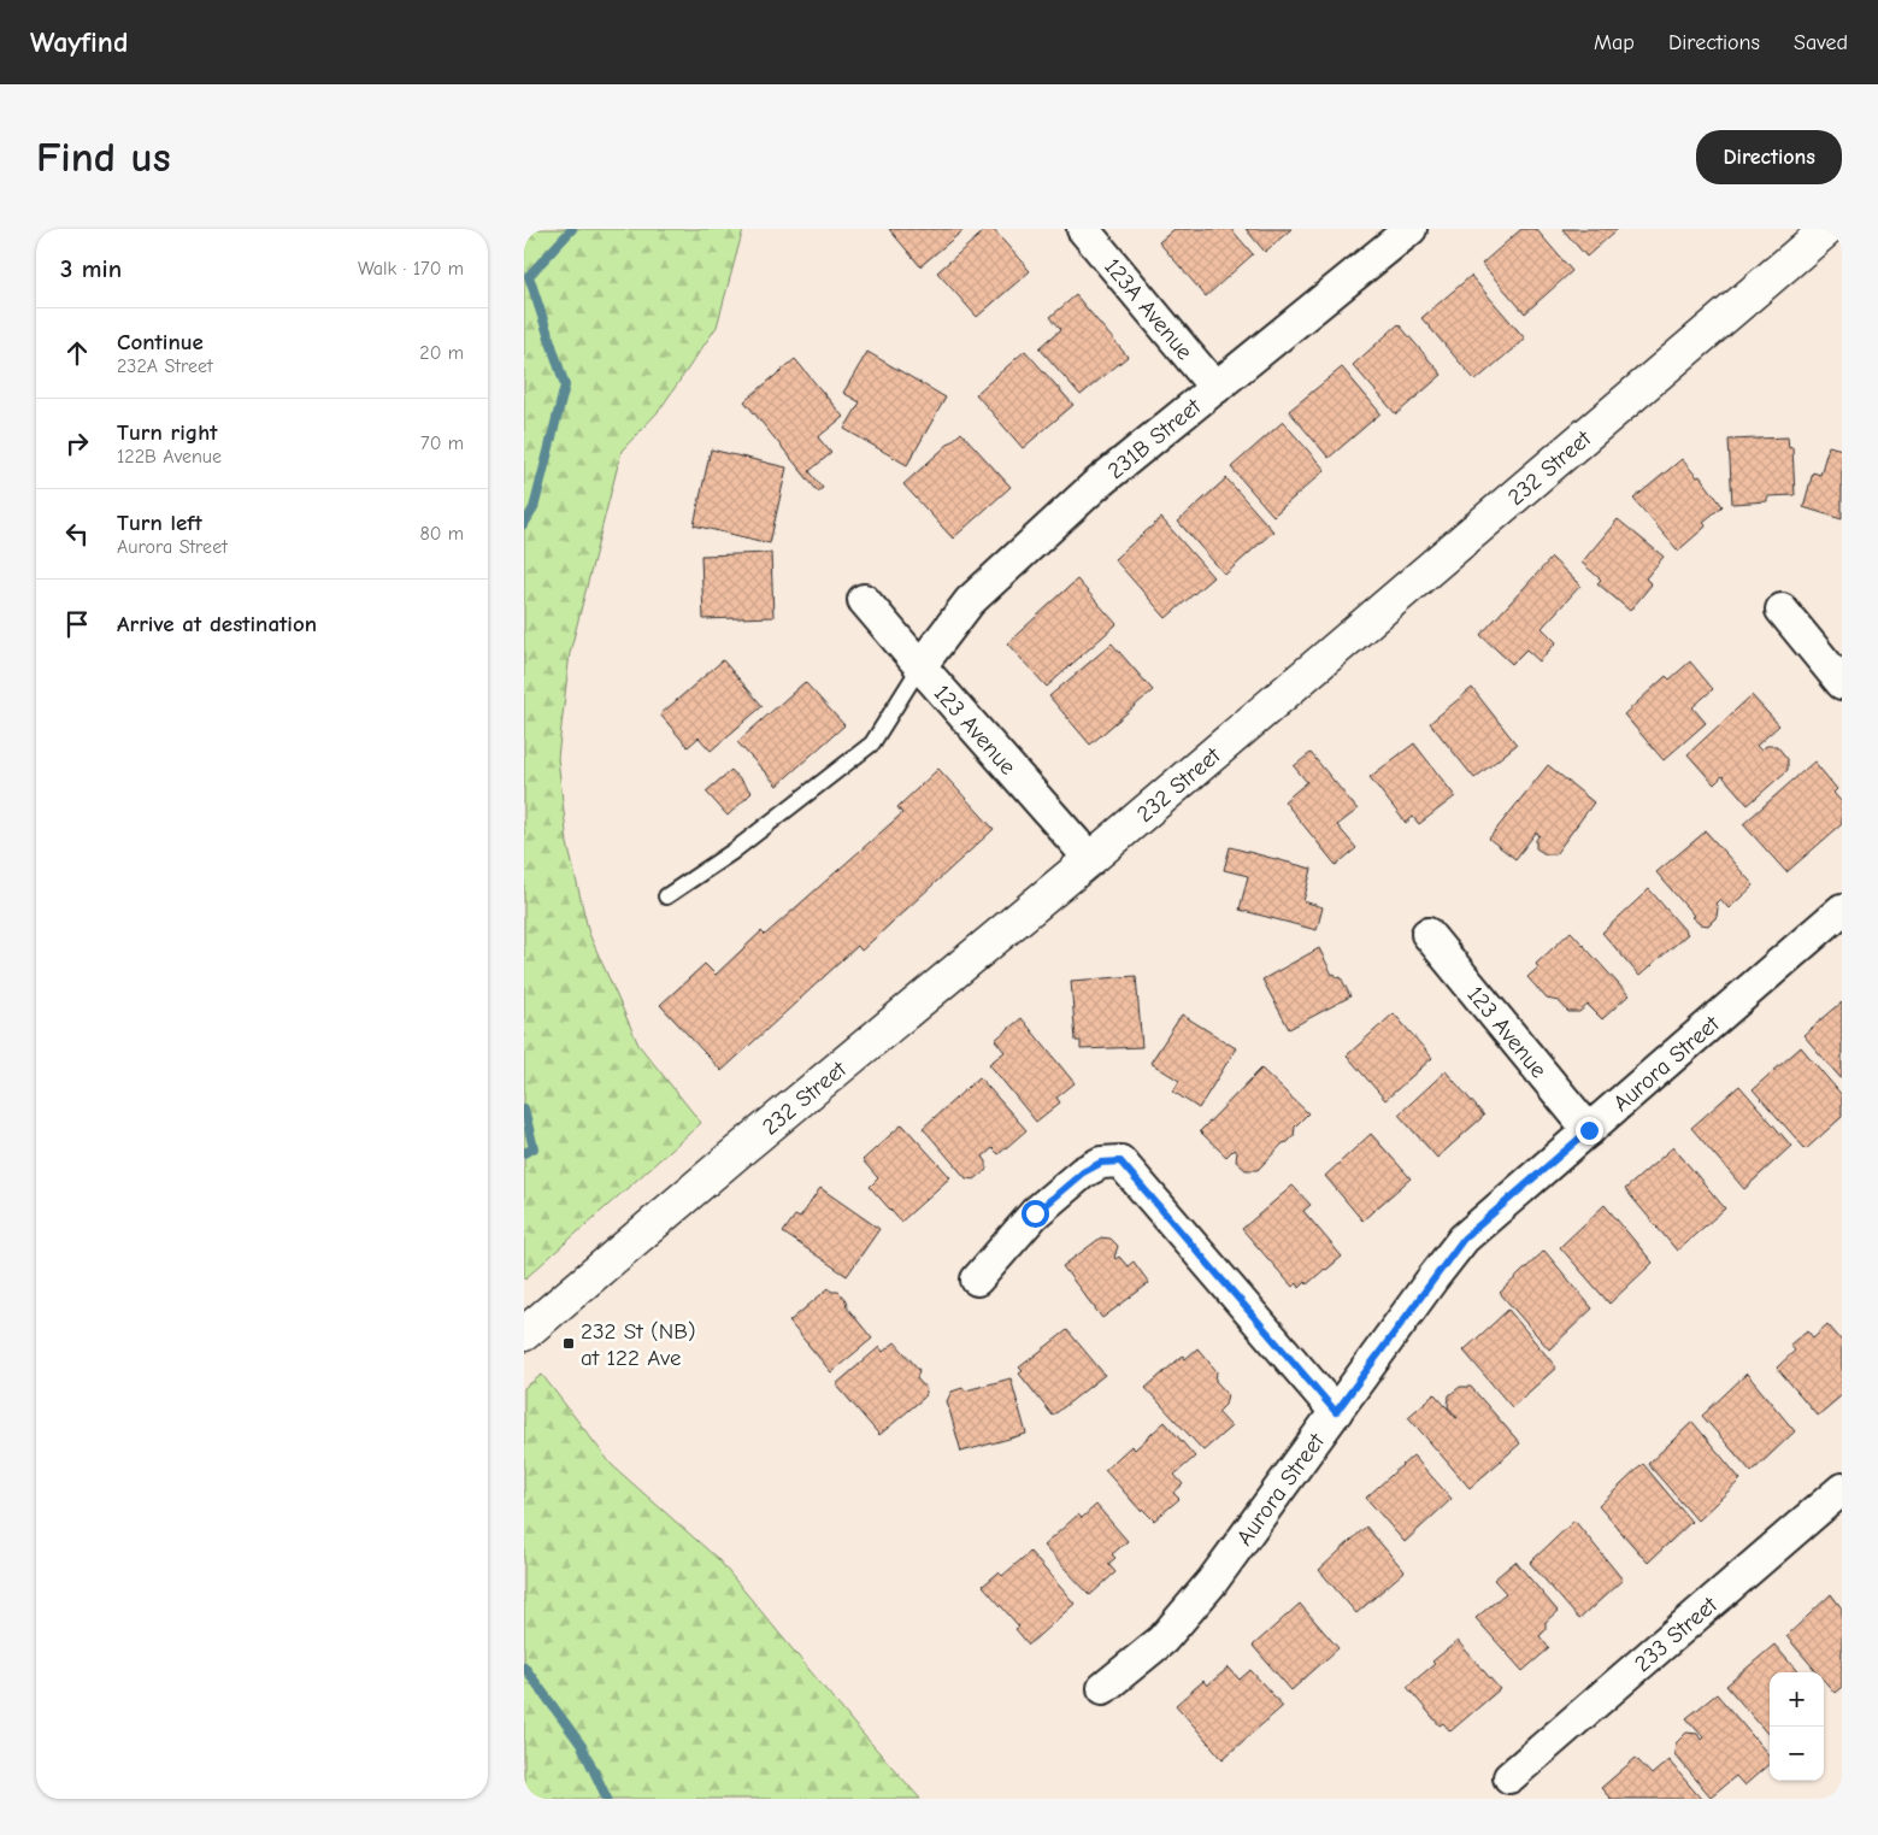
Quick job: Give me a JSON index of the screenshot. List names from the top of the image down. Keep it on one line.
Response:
{"streets":{"main road":["232 Street"],"street":["123A Avenue","231B Street","123 Avenue","Aurora Street","233 Street"]},"crossings":[["123A Avenue","231B Street"],["231B Street","123 Avenue"],["232 Street","123 Avenue"],["123 Avenue","Aurora Street"]],"places":{"transit":["232 St (NB) at 122 Ave"]},"page":{"header":"Wayfind","nav":["Map","Directions","Saved"],"buttons":"Directions","title":"Find us","heading":["3 min","Walk · 170 m"],"list":[["Continue","232A Street","20 m"],["Turn right","122B Avenue","70 m"],["Turn left","Aurora Street","80 m"],"Arrive at destination"],"map_buttons":["+","−"]}}
